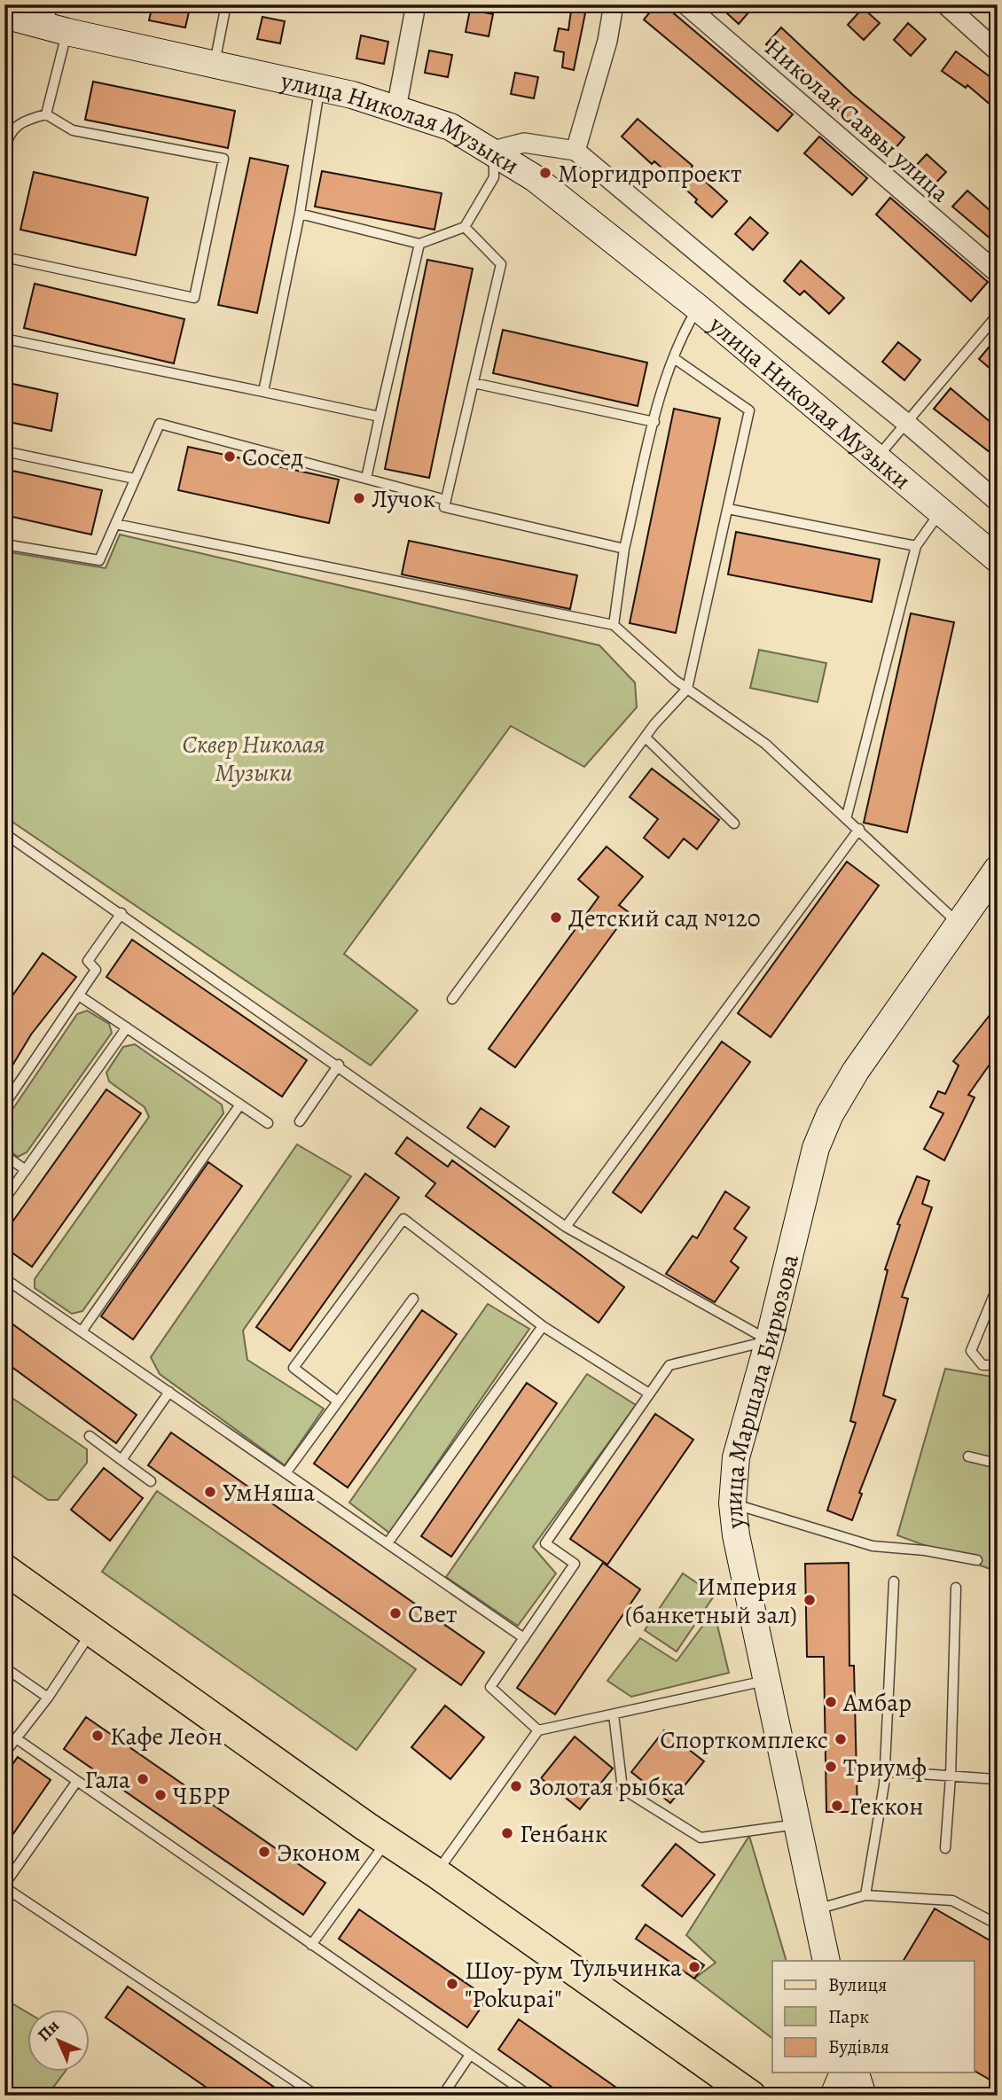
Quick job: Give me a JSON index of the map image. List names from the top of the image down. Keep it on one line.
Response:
{"streets":{"main road":["улица Николая Музыки","улица Маршала Бирюзова"],"street":["Николая Саввы улица"]},"parks":["Сквер Николая Музыки"],"places":["Моргидропроект","Сосед","Лучок","Детский сад №120","УмНяша","Империя (банкетный зал)","Свет","Амбар","Кафе Леон","Спорткомплекс","Триумф","Гала","Золотая рыбка","ЧБРР","Геккон","Генбанк","Эконом","Тульчинка","Шоу-рум \"Pokupai\""],"legend":["Вулиця","Парк","Будівля"],"north":"top left"}
